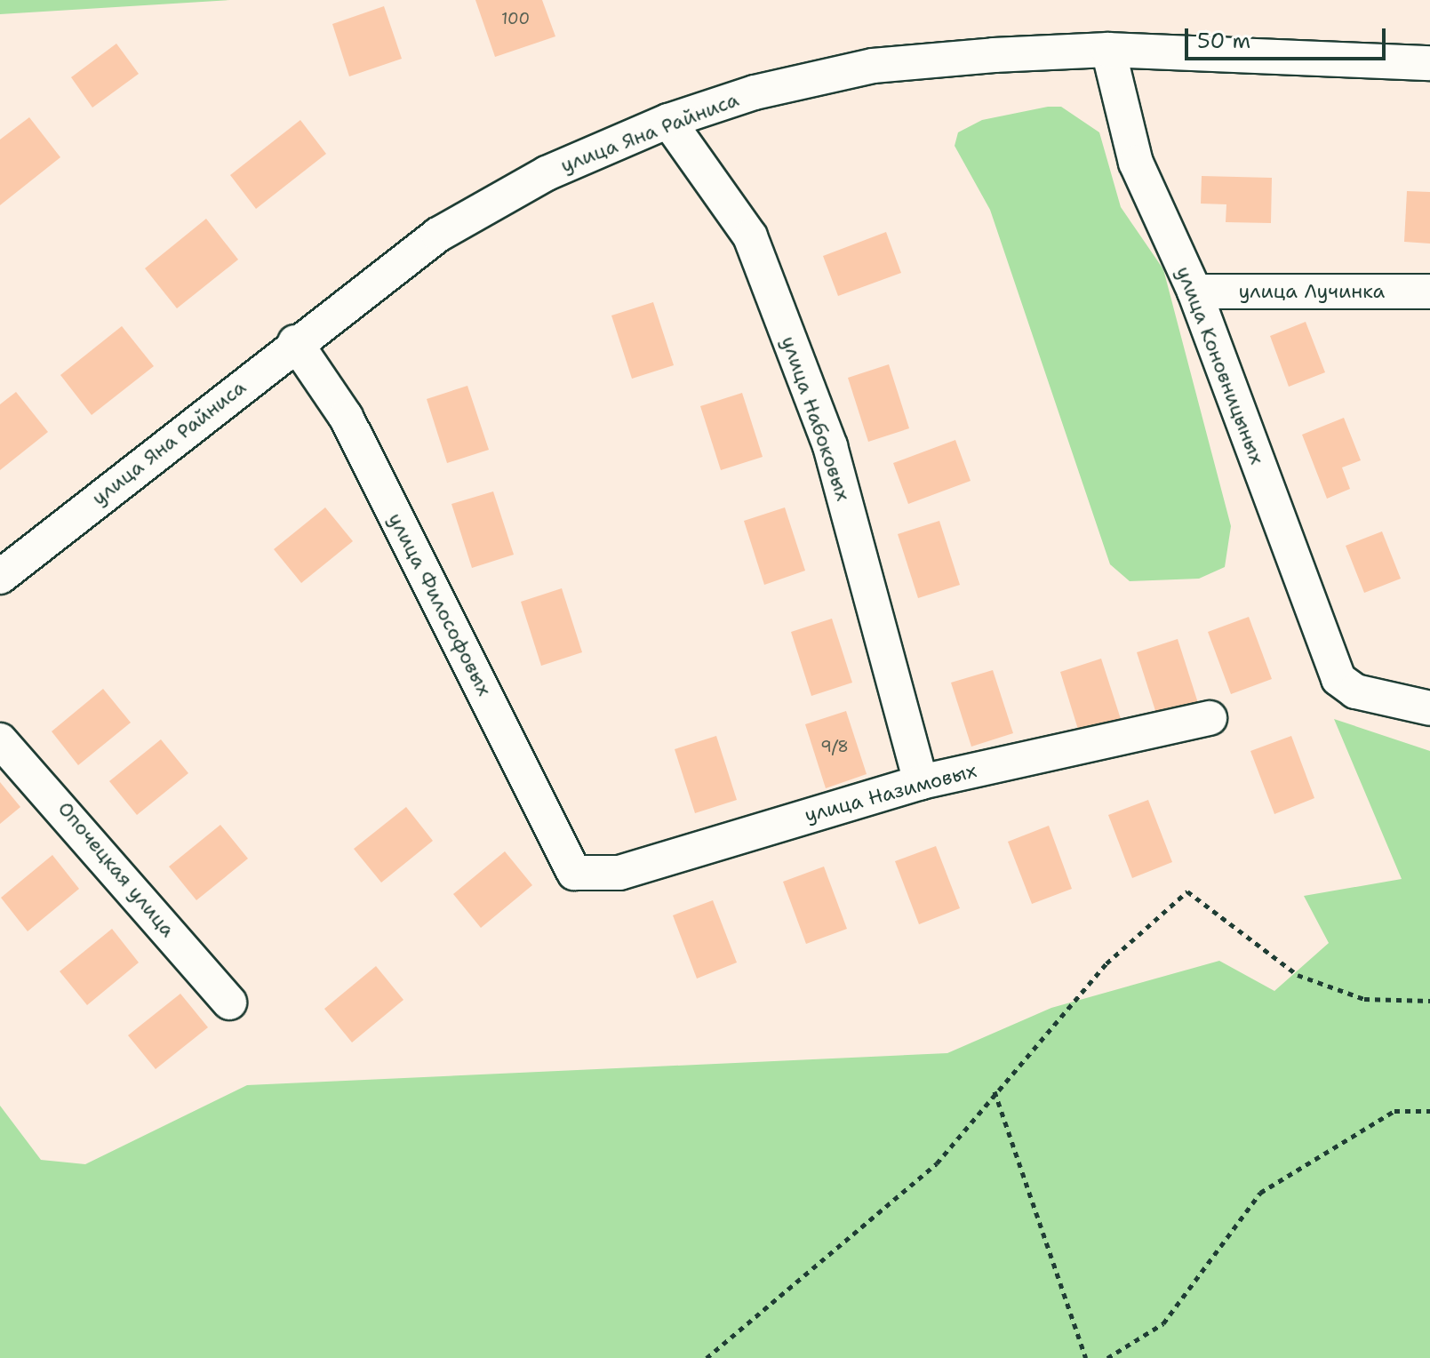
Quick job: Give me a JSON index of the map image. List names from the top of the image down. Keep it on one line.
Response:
{"streets":{"street":["улица Яна Райниса","улица Лучинка","улица Коновницыных","улица Набоковых","улица Философовых","улица Назимовых","Опочецкая улица"]},"crossings":[["улица Яна Райниса","улица Коновницыных"],["улица Яна Райниса","улица Набоковых"],["улица Яна Райниса","улица Философовых"],["улица Лучинка","улица Коновницыных"],["улица Набоковых","улица Назимовых"],["улица Философовых","улица Назимовых"]],"house_numbers":["100","9/8"],"scale_bar":"50 m"}
